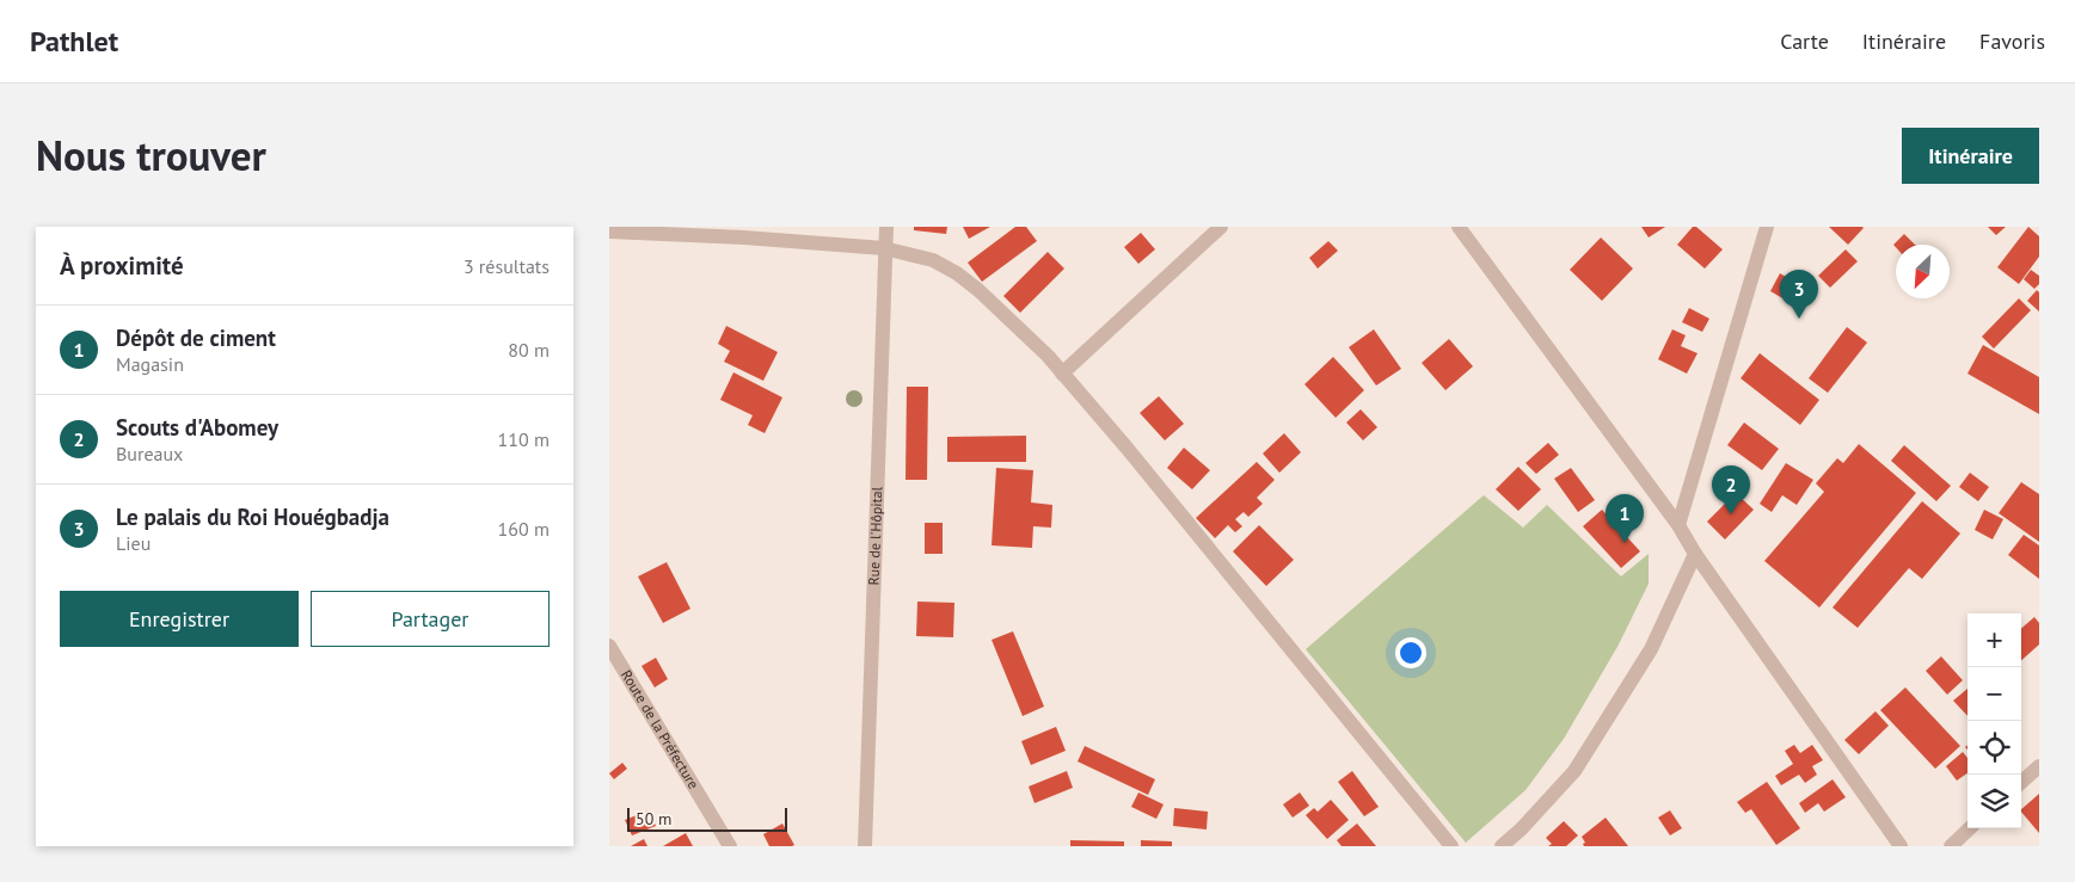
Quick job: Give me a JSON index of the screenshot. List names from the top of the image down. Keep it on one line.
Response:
{"streets":{"street":["Rue de l'Hôpital","Route de la Préfecture"]},"scale_bar":"50 m","north":"bottom left","page":{"header":"Pathlet","nav":["Carte","Itinéraire","Favoris"],"title":"Nous trouver","buttons":["Itinéraire",["Enregistrer","Partager"]],"heading":["À proximité","3 résultats"],"pins":["3","2","1"],"list":[{"mark":"1","name":"Dépôt de ciment","note":"Magasin","value":"80 m"},{"mark":"2","name":"Scouts d'Abomey","note":"Bureaux","value":"110 m"},{"mark":"3","name":"Le palais du Roi Houégbadja","note":"Lieu","value":"160 m"}],"map_buttons":["+","−"],"scale":"50 m"}}
